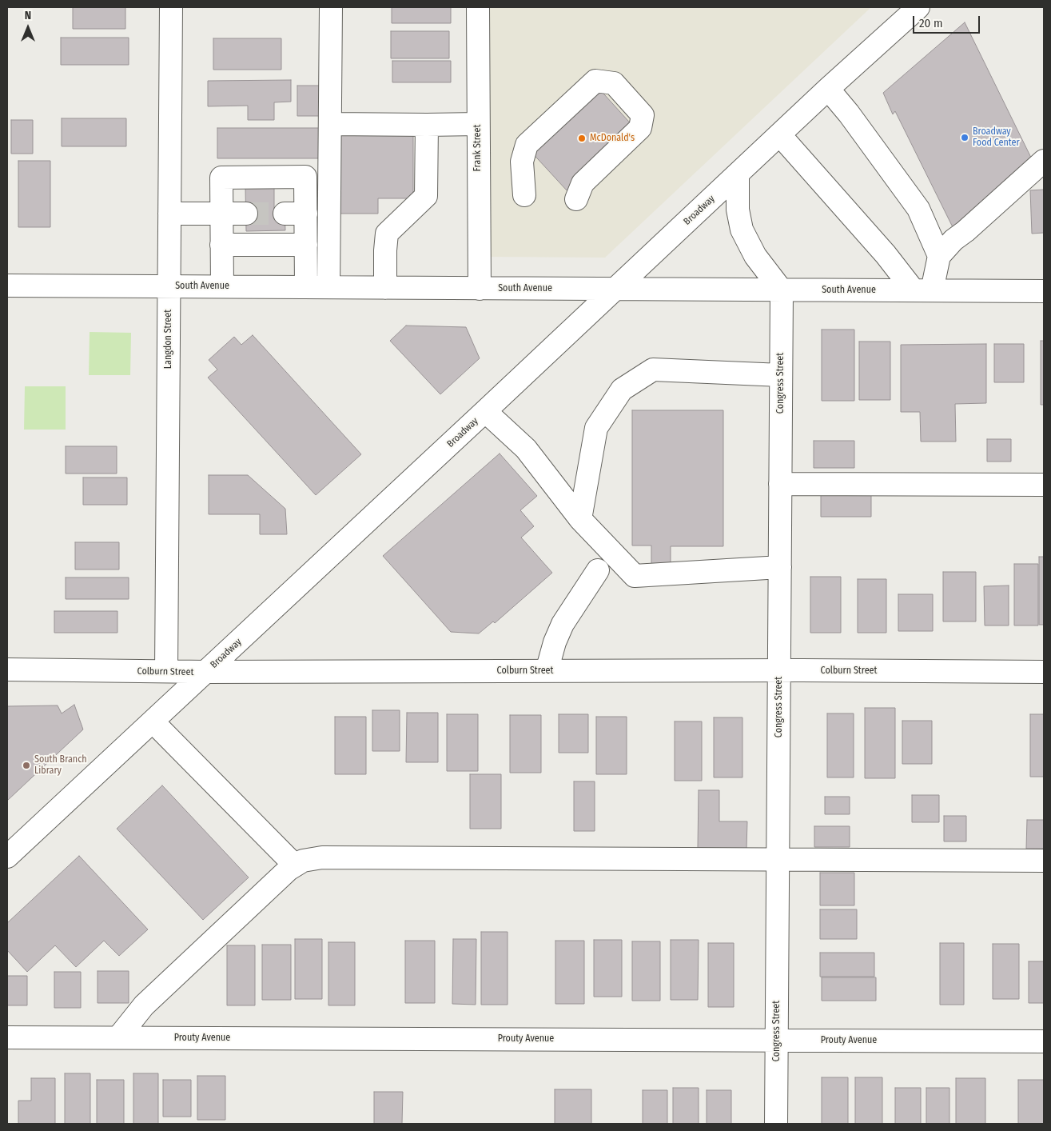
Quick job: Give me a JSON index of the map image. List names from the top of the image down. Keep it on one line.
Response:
{"streets":{"street":["Frank Street","Broadway","South Avenue","Langdon Street","Congress Street","Colburn Street","Prouty Avenue"]},"crossings":[["Frank Street","South Avenue"],["Broadway","South Avenue"],["Broadway","Colburn Street"],["South Avenue","Langdon Street"],["South Avenue","Congress Street"],["Langdon Street","Colburn Street"],["Congress Street","Colburn Street"],["Congress Street","Prouty Avenue"]],"places":["Broadway Food Center","McDonald's","South Branch Library"],"scale_bar":"20 m","north":"top"}
